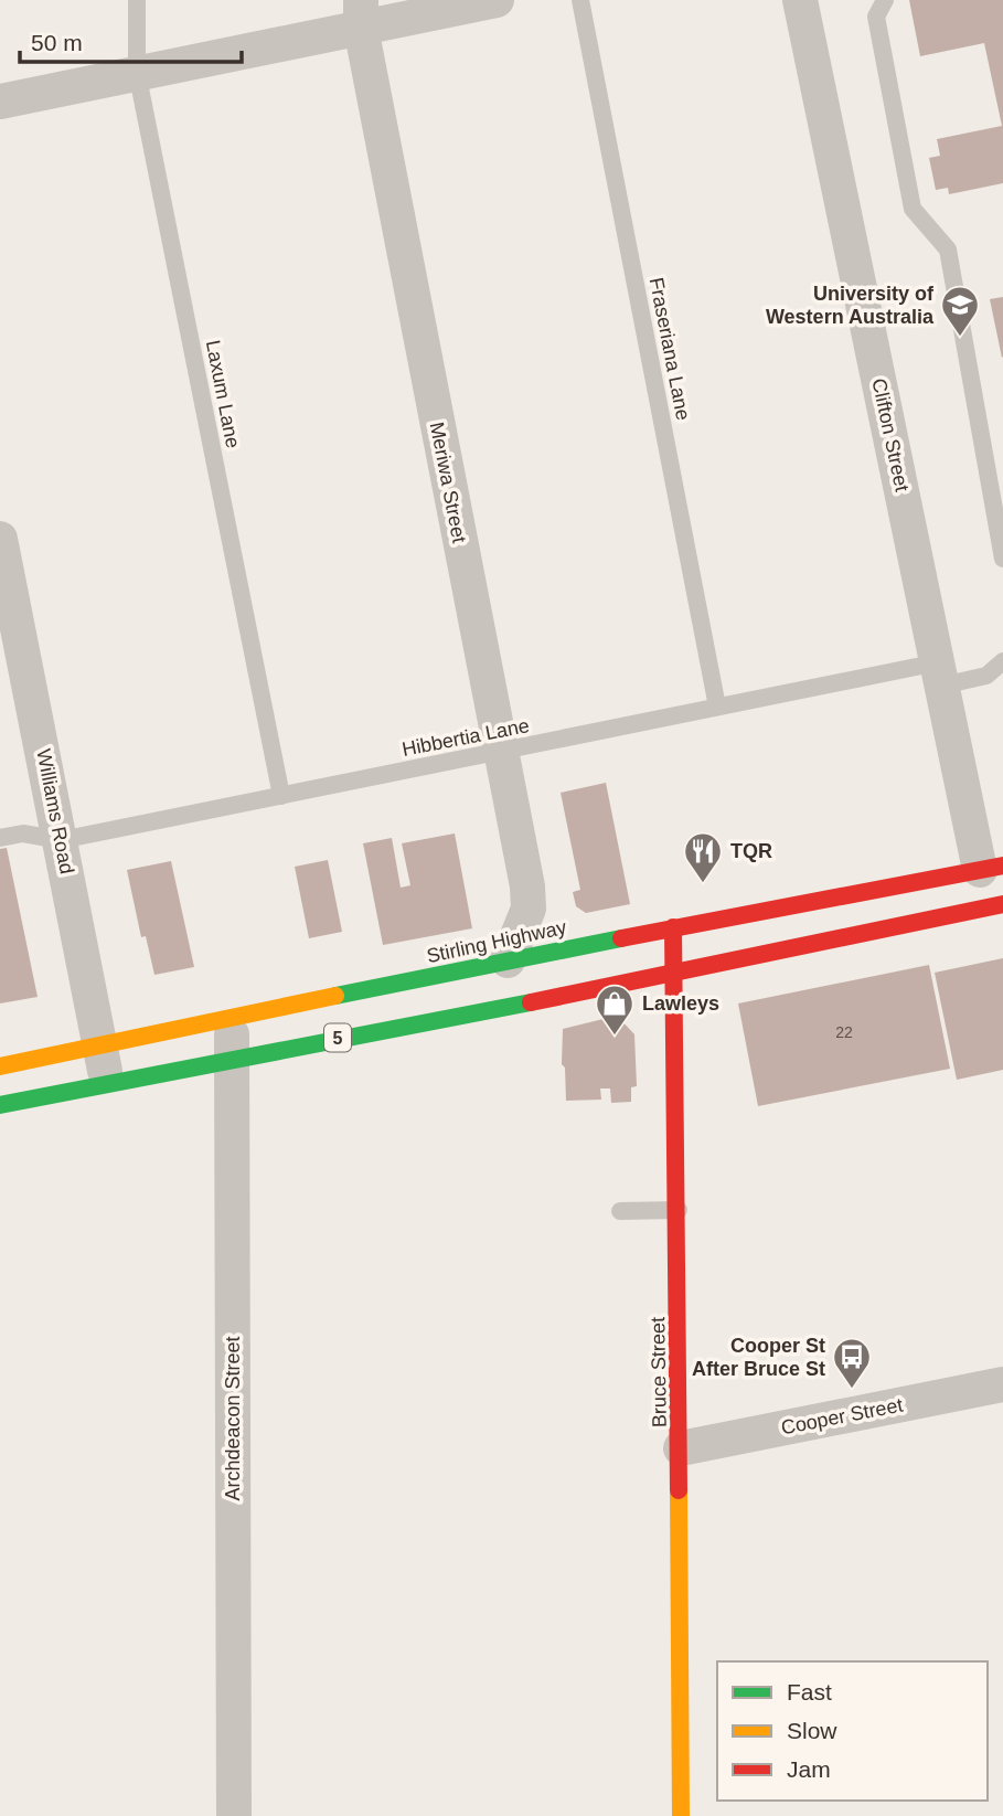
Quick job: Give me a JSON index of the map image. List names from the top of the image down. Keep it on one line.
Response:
{"streets":{"main road":["Stirling Highway","5","Bruce Street"],"street":["Clifton Street","Meriwa Street","Williams Road","Cooper Street","Archdeacon Street"],"lane":["Fraseriana Lane","Laxum Lane","Hibbertia Lane"]},"crossings":[["Fraseriana Lane","Hibbertia Lane"],["Laxum Lane","Hibbertia Lane"],["Clifton Street","Hibbertia Lane"],["Clifton Street","Stirling Highway"],["Meriwa Street","Hibbertia Lane"],["Meriwa Street","Stirling Highway"],["Hibbertia Lane","Williams Road"],["Williams Road","Stirling Highway"],["Williams Road","5"],["Stirling Highway","Bruce Street"],["Stirling Highway","Archdeacon Street"],["5","Bruce Street"],["5","Archdeacon Street"],["Bruce Street","Cooper Street"]],"places":{"school or university":["University of Western Australia"],"restaurant":["TQR"],"shop":["Lawleys"],"bus stop":["Cooper St After Bruce St"]},"house_numbers":["22"],"legend":["Fast","Slow","Jam"],"scale_bar":"50 m"}
